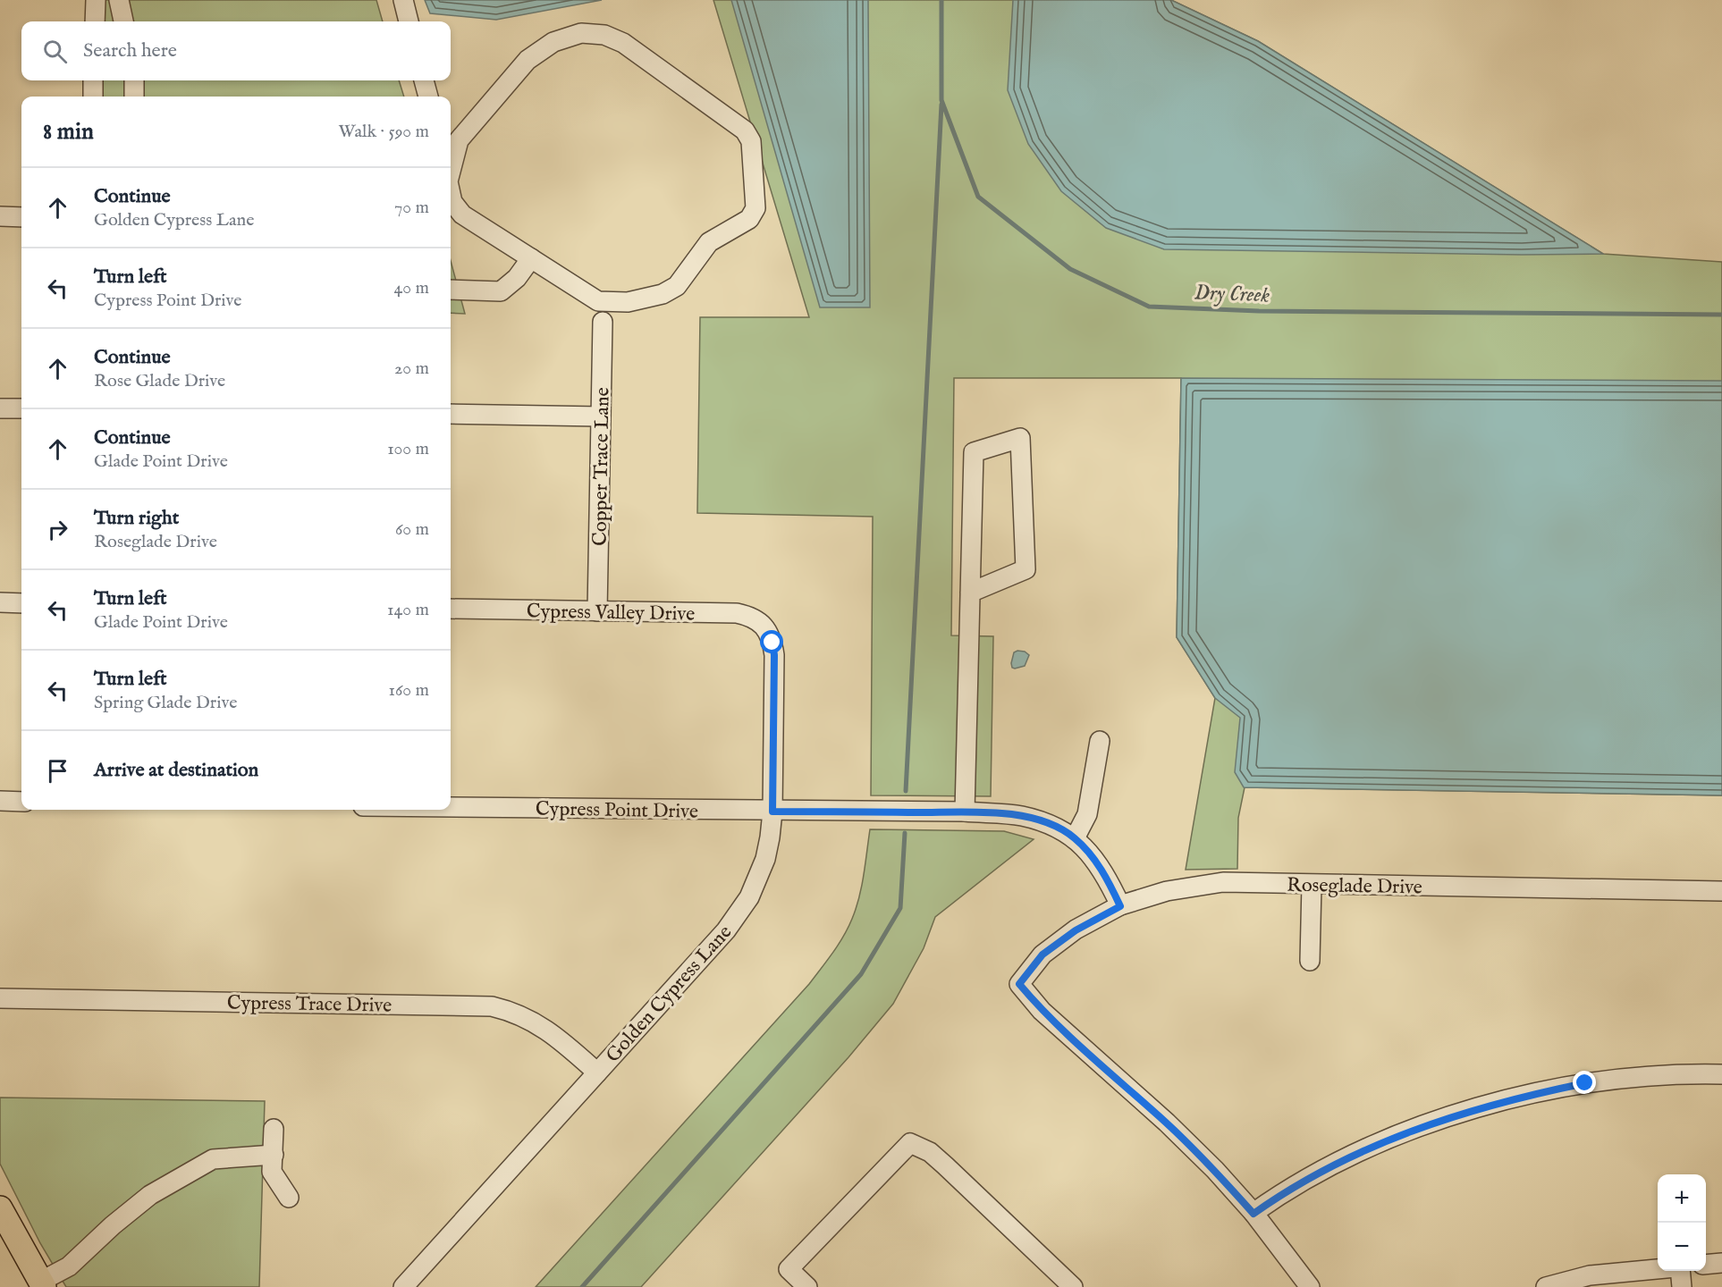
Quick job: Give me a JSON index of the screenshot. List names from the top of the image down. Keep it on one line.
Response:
{"streets":{"street":["Copper Trace Lane","Cypress Valley Drive","Cypress Point Drive","Roseglade Drive","Golden Cypress Lane","Cypress Trace Drive"]},"crossings":[["Copper Trace Lane","Cypress Valley Drive"],["Cypress Valley Drive","Golden Cypress Lane"],["Cypress Point Drive","Roseglade Drive"],["Cypress Point Drive","Golden Cypress Lane"],["Golden Cypress Lane","Cypress Trace Drive"]],"water":["Dry Creek"],"page":{"search":"Search here","heading":["8 min","Walk · 590 m"],"list":[["Continue","Golden Cypress Lane","70 m"],["Turn left","Cypress Point Drive","40 m"],["Continue","Rose Glade Drive","20 m"],["Continue","Glade Point Drive","100 m"],["Turn right","Roseglade Drive","60 m"],["Turn left","Glade Point Drive","140 m"],["Turn left","Spring Glade Drive","160 m"],"Arrive at destination"],"map_buttons":["+","−"]}}
